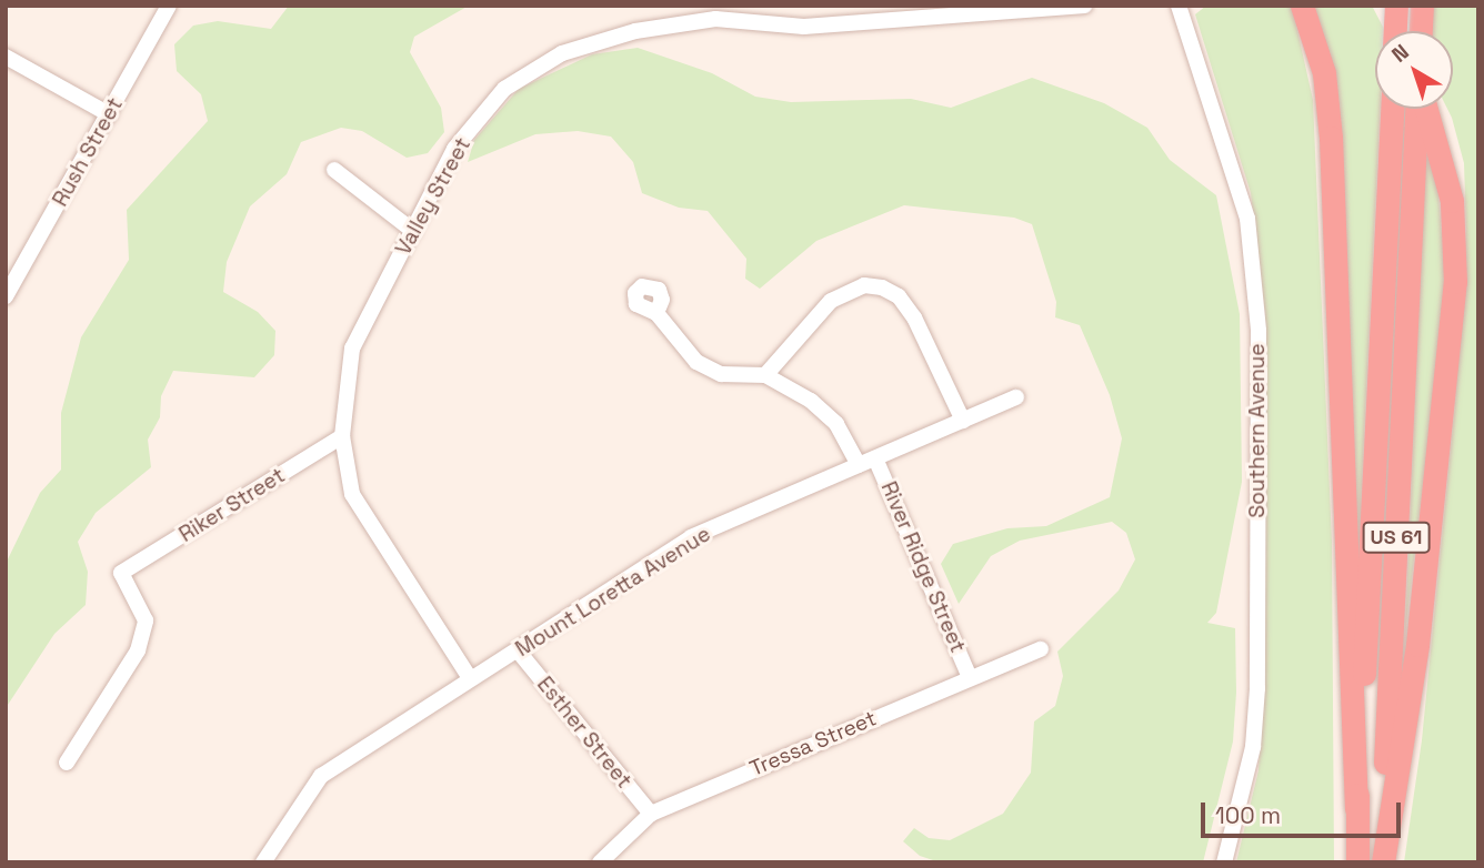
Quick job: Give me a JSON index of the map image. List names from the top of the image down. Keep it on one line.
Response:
{"streets":{"highway":["US 61"],"street":["Rush Street","Valley Street","Southern Avenue","Riker Street","River Ridge Street","Mount Loretta Avenue","Esther Street","Tressa Street"]},"crossings":[["Valley Street","Riker Street"],["Valley Street","Mount Loretta Avenue"],["River Ridge Street","Mount Loretta Avenue"],["River Ridge Street","Tressa Street"],["Mount Loretta Avenue","Esther Street"],["Esther Street","Tressa Street"]],"scale_bar":"100 m","north":"top left"}
